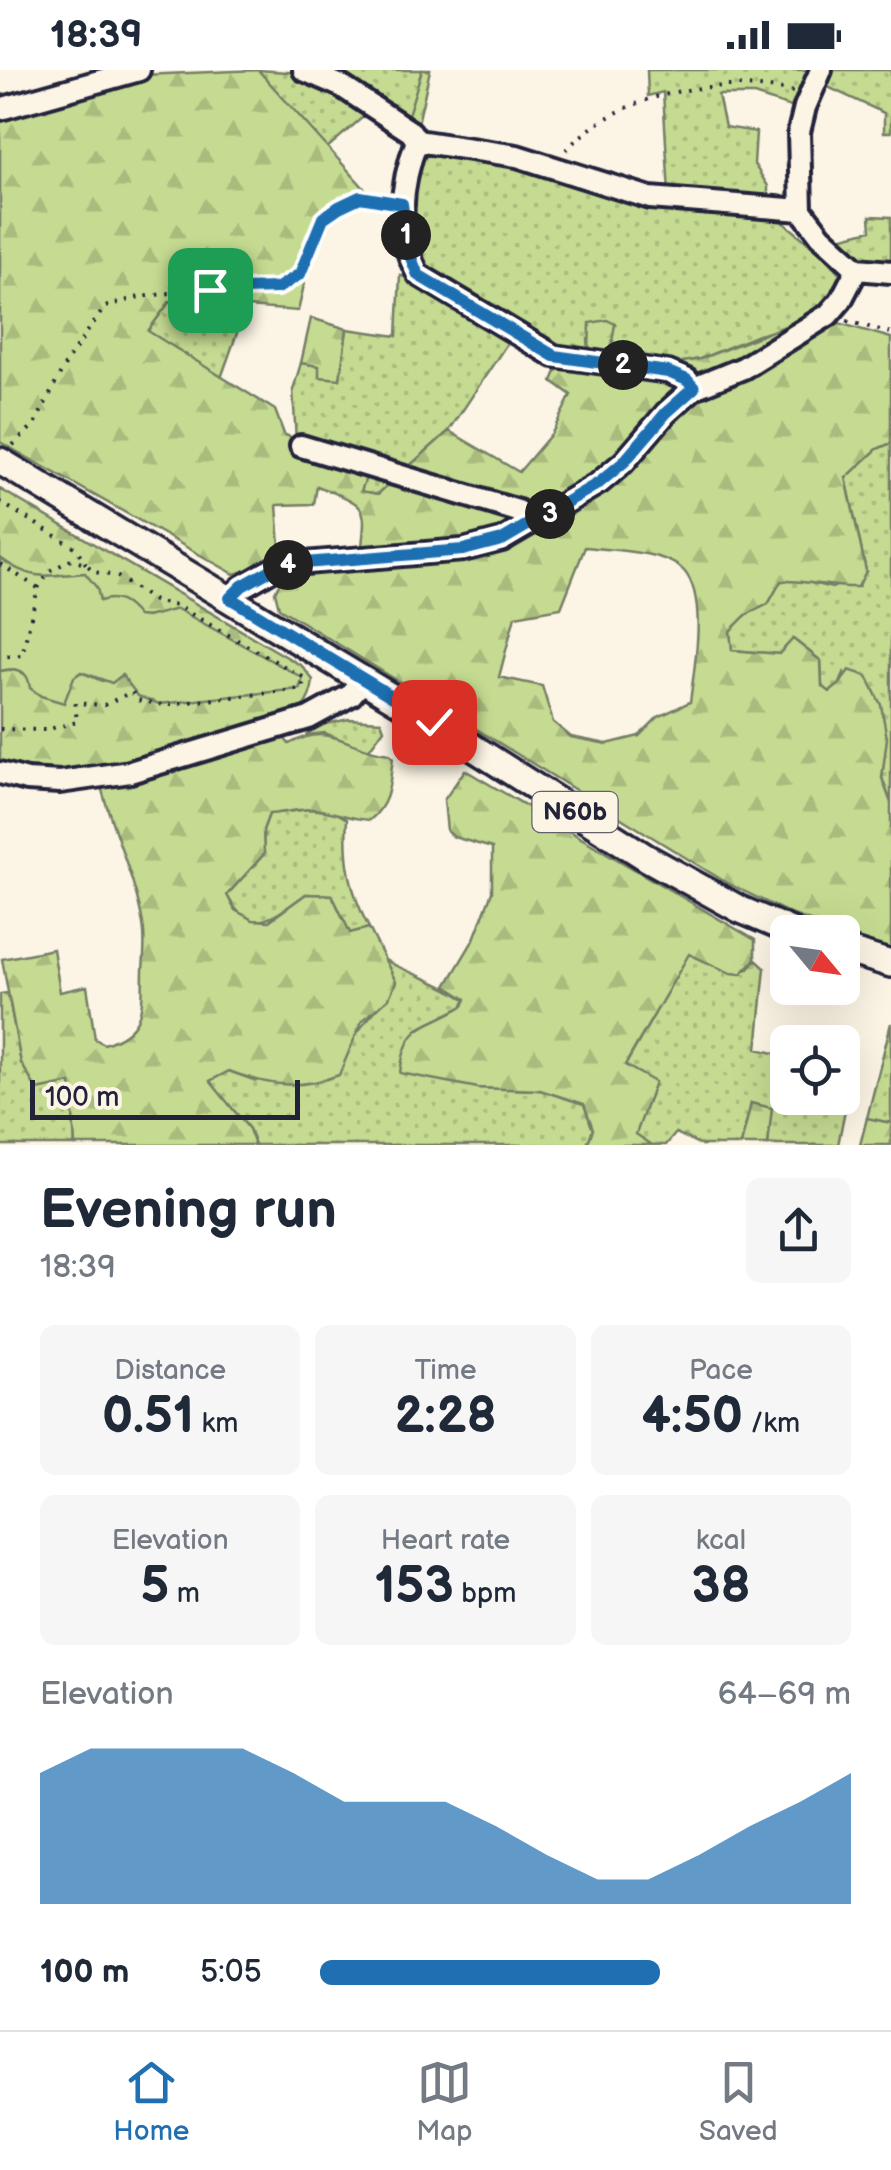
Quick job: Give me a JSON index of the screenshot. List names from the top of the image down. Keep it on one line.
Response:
{"streets":{"main road":["N60b"]},"scale_bar":"100 m","north":"bottom right","page":{"status":"18:39","pins":["1","2","3","4"],"scale":"100 m","heading":["Evening run","18:39"],"stats":[["Distance","0.51 km"],["Time","2:28"],["Pace","4:50 /km"],["Elevation","5 m"],["Heart rate","153 bpm"],["kcal","38"]],"chart":["Elevation","64–69 m"],"list":[{"name":"100 m","note":"5:05"}],"tabs":["Home","Map","Saved"]}}
